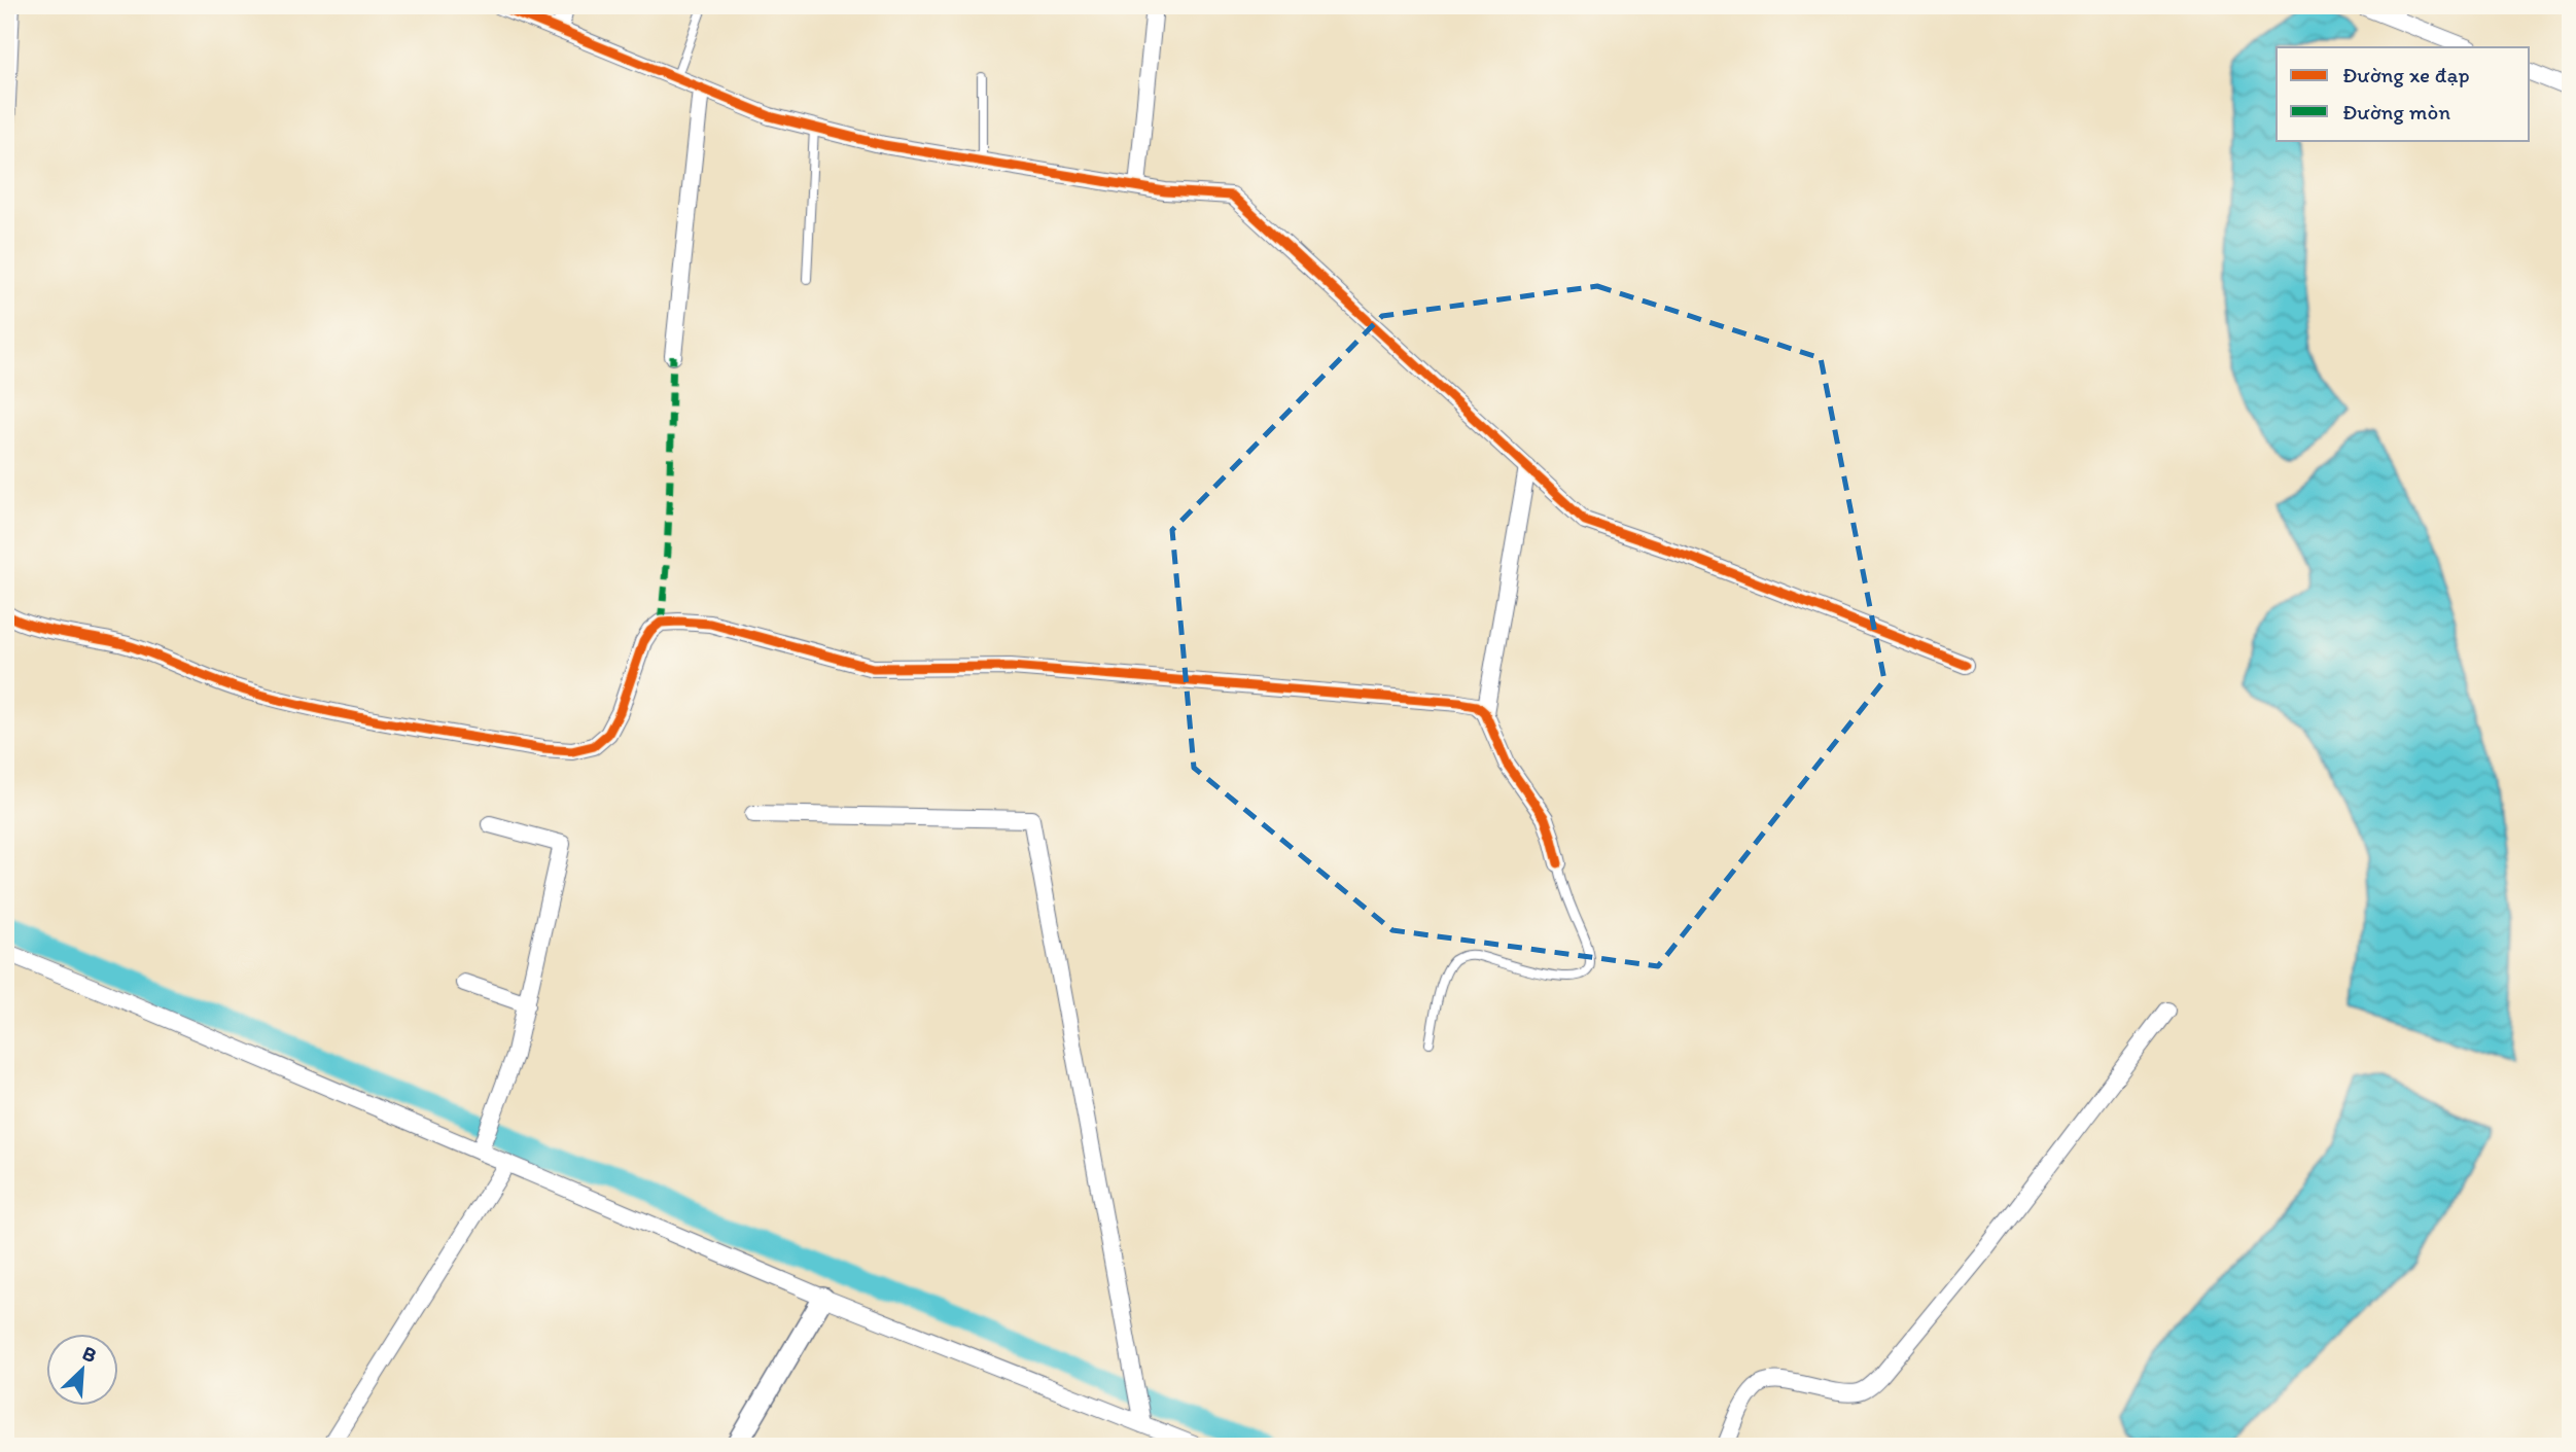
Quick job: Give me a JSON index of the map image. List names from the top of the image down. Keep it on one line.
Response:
{"legend":["Đường xe đạp","Đường mòn"],"north":"top right"}
